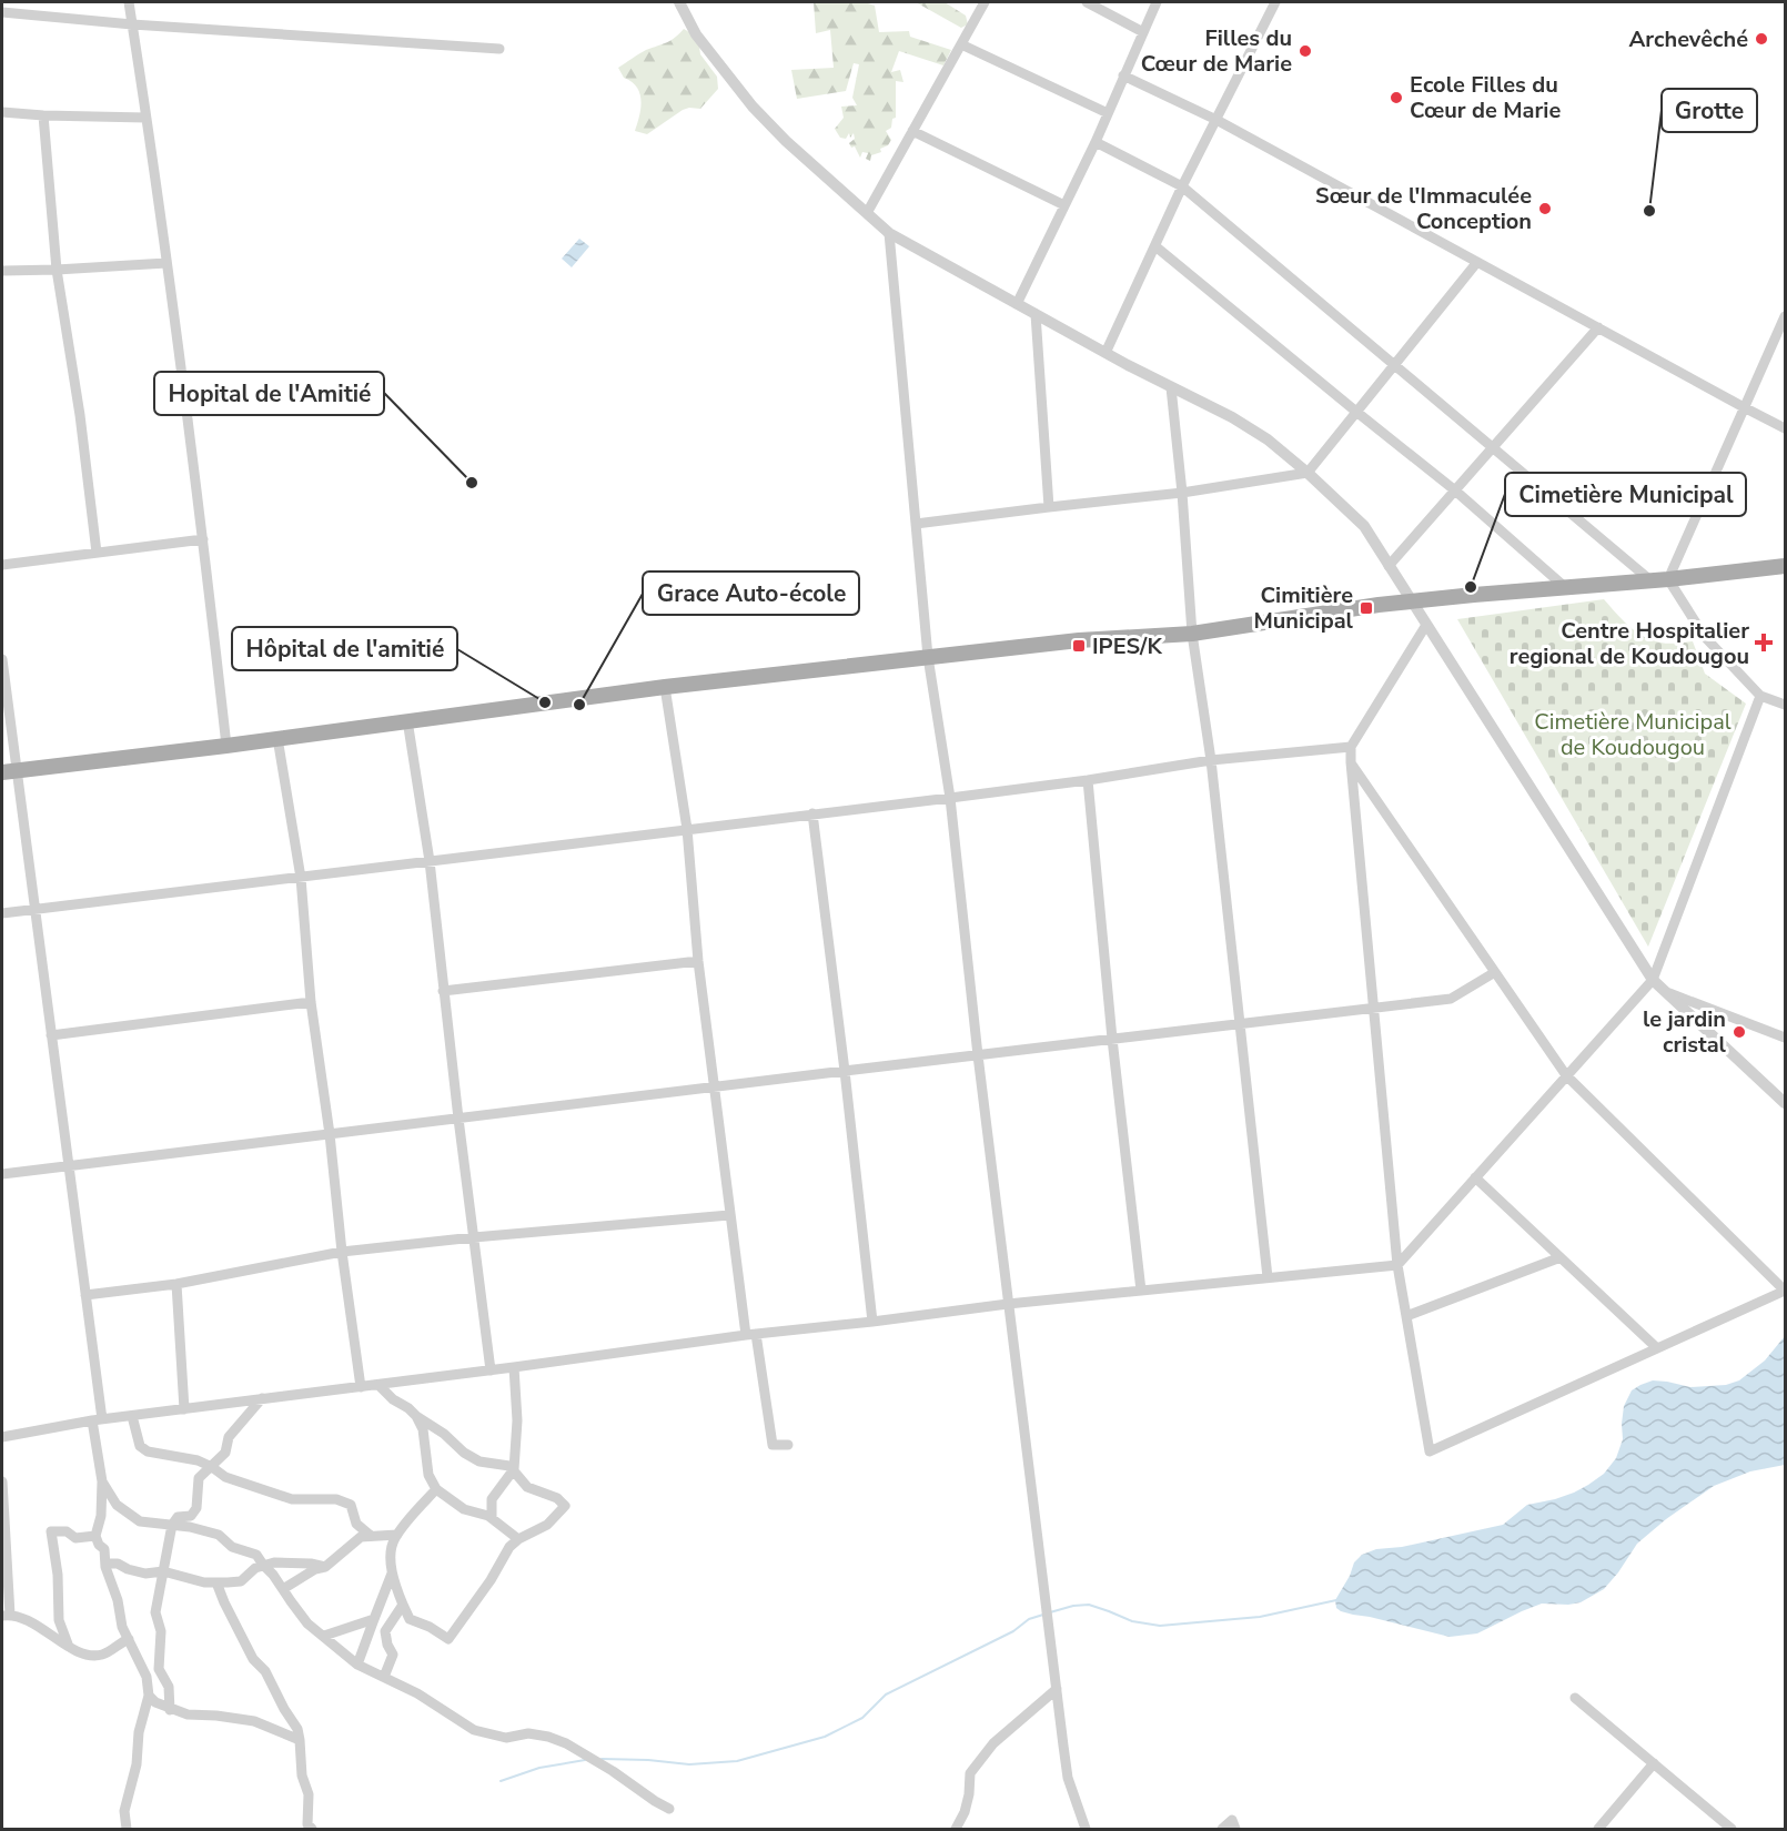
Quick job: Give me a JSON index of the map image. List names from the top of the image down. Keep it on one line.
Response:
{"parks":["Cimetière Municipal de Koudougou"],"places":{"other":["Archevêché","Filles du Cœur de Marie","Ecole Filles du Cœur de Marie","Sœur de l'Immaculée Conception","Grotte","Hopital de l'Amitié","Cimetière Municipal","Hôpital de l'amitié","Grace Auto-école","le jardin cristal"],"transit":["Cimitière Municipal","IPES/K"],"health":["Centre Hospitalier regional de Koudougou"]}}
